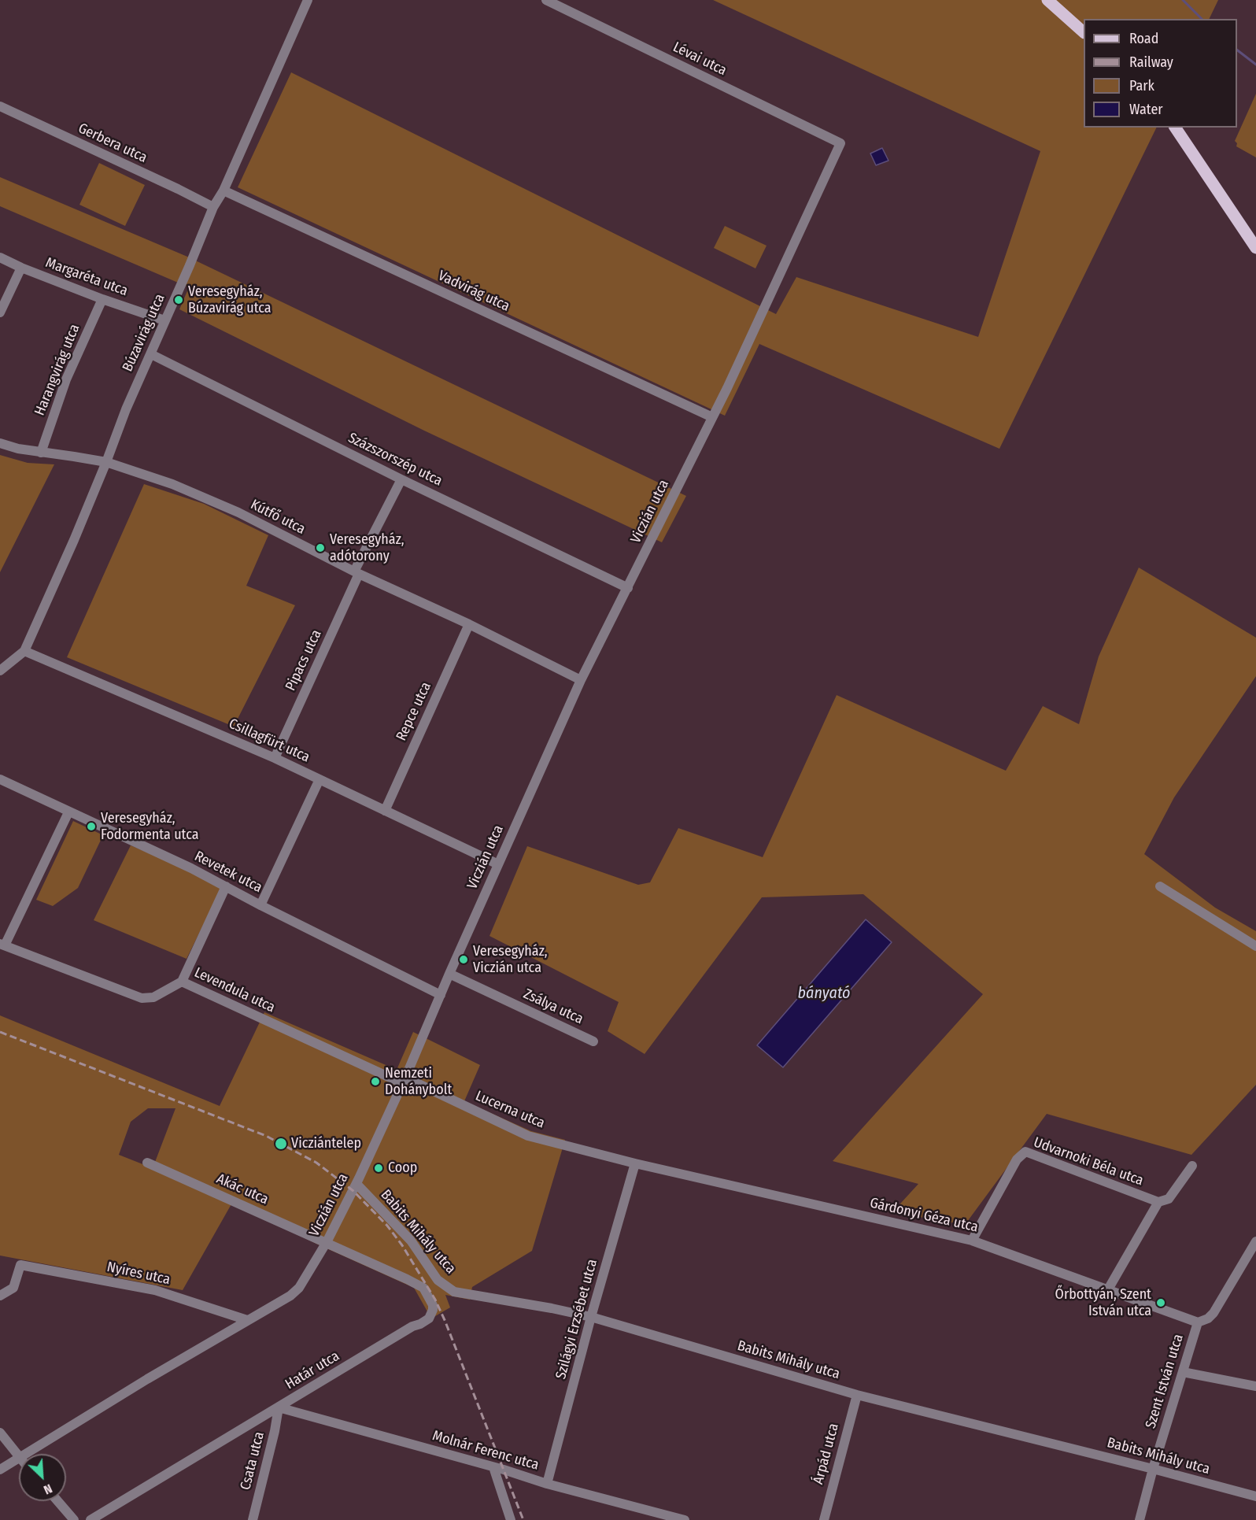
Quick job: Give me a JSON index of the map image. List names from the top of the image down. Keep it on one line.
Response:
{"streets":{"street":["Lévai utca","Gerbera utca","Margaréta utca","Vadvirág utca","Búzavirág utca","Harangvirág utca","Százszorszép utca","Viczián utca","Kútfő utca","Pipacs utca","Repce utca","Csillagfürt utca","Revetek utca","Levendula utca","Zsálya utca","Lucerna utca","Udvarnoki Béla utca","Akác utca","Gárdonyi Géza utca","Babits Mihály utca","Nyíres utca","Szilágyi Erzsébet utca","Határ utca","Szent István utca","Molnár Ferenc utca","Árpád utca","Csata utca"]},"crossings":[["Lévai utca","Viczián utca"],["Gerbera utca","Búzavirág utca"],["Margaréta utca","Búzavirág utca"],["Margaréta utca","Harangvirág utca"],["Vadvirág utca","Búzavirág utca"],["Vadvirág utca","Viczián utca"],["Búzavirág utca","Százszorszép utca"],["Búzavirág utca","Kútfő utca"],["Búzavirág utca","Csillagfürt utca"],["Harangvirág utca","Kútfő utca"],["Százszorszép utca","Viczián utca"],["Százszorszép utca","Pipacs utca"],["Viczián utca","Kútfő utca"],["Viczián utca","Csillagfürt utca"],["Viczián utca","Revetek utca"],["Viczián utca","Levendula utca"],["Viczián utca","Zsálya utca"],["Viczián utca","Lucerna utca"],["Viczián utca","Akác utca"],["Viczián utca","Babits Mihály utca"],["Viczián utca","Nyíres utca"],["Viczián utca","Határ utca"],["Kútfő utca","Pipacs utca"],["Kútfő utca","Repce utca"],["Pipacs utca","Csillagfürt utca"],["Repce utca","Csillagfürt utca"],["Levendula utca","Lucerna utca"],["Lucerna utca","Gárdonyi Géza utca"],["Lucerna utca","Szilágyi Erzsébet utca"],["Udvarnoki Béla utca","Gárdonyi Géza utca"],["Akác utca","Határ utca"],["Gárdonyi Géza utca","Szilágyi Erzsébet utca"],["Gárdonyi Géza utca","Szent István utca"],["Babits Mihály utca","Szilágyi Erzsébet utca"],["Babits Mihály utca","Szent István utca"],["Babits Mihály utca","Árpád utca"],["Szilágyi Erzsébet utca","Molnár Ferenc utca"],["Határ utca","Molnár Ferenc utca"],["Határ utca","Csata utca"],["Molnár Ferenc utca","Csata utca"]],"water":["bányató"],"places":["Veresegyház, Búzavirág utca","Veresegyház, adótorony","Veresegyház, Fodormenta utca","Veresegyház, Viczián utca","Nemzeti Dohánybolt","Vicziántelep","Coop","Őrbottyán, Szent István utca"],"legend":["Road","Railway","Park","Water"],"north":"bottom right"}
